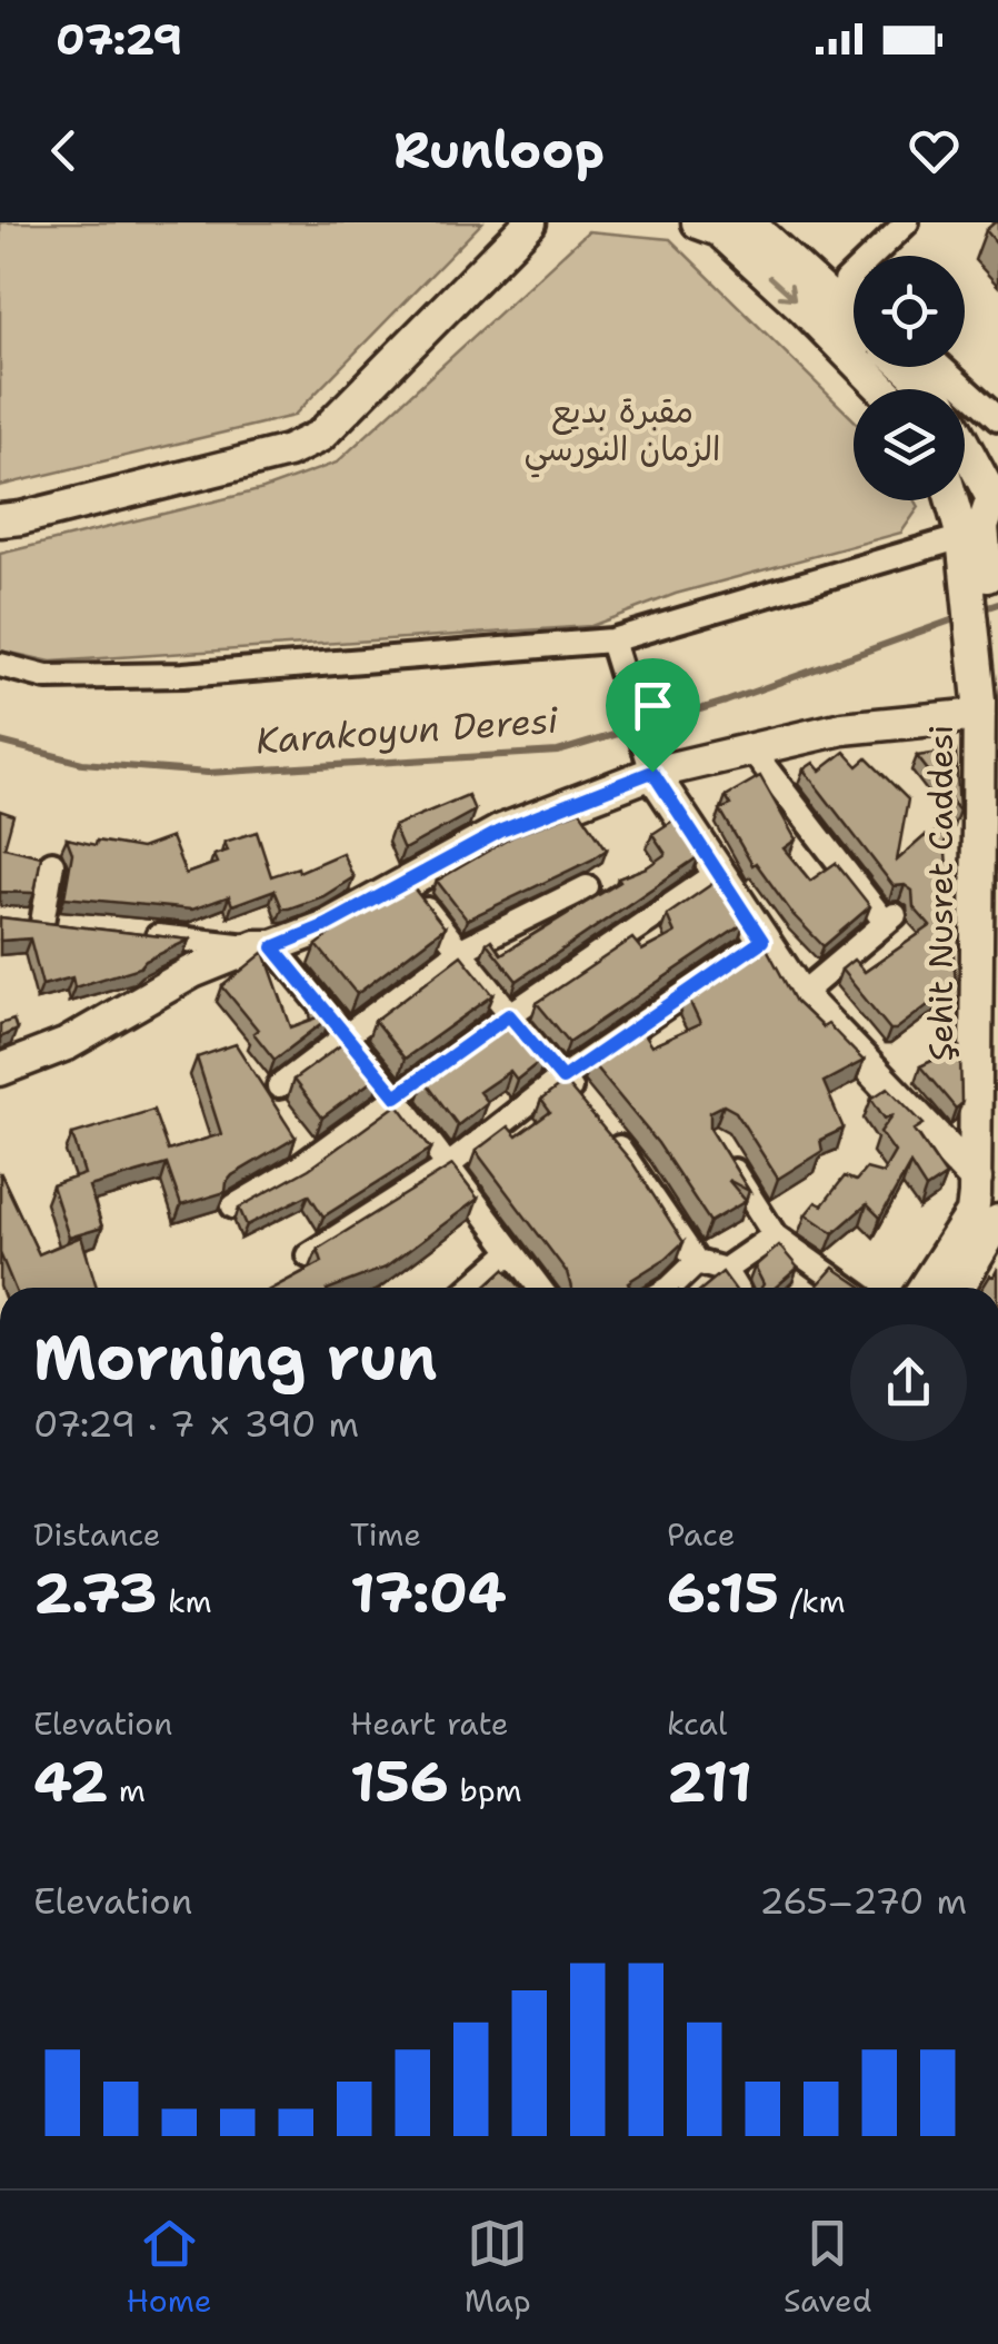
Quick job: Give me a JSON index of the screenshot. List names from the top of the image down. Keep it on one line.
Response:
{"streets":{"main road":["Şehit Nusret Caddesi"]},"water":["Karakoyun Deresi"],"parks":["مقبرة بديع الزمان النورسي"],"page":{"status":"07:29","header":"Runloop","heading":["Morning run","07:29 · 7 × 390 m"],"stats":[["Distance","2.73 km"],["Time","17:04"],["Pace","6:15 /km"],["Elevation","42 m"],["Heart rate","156 bpm"],["kcal","211"]],"chart":["Elevation","265–270 m"],"tabs":["Home","Map","Saved"]}}
